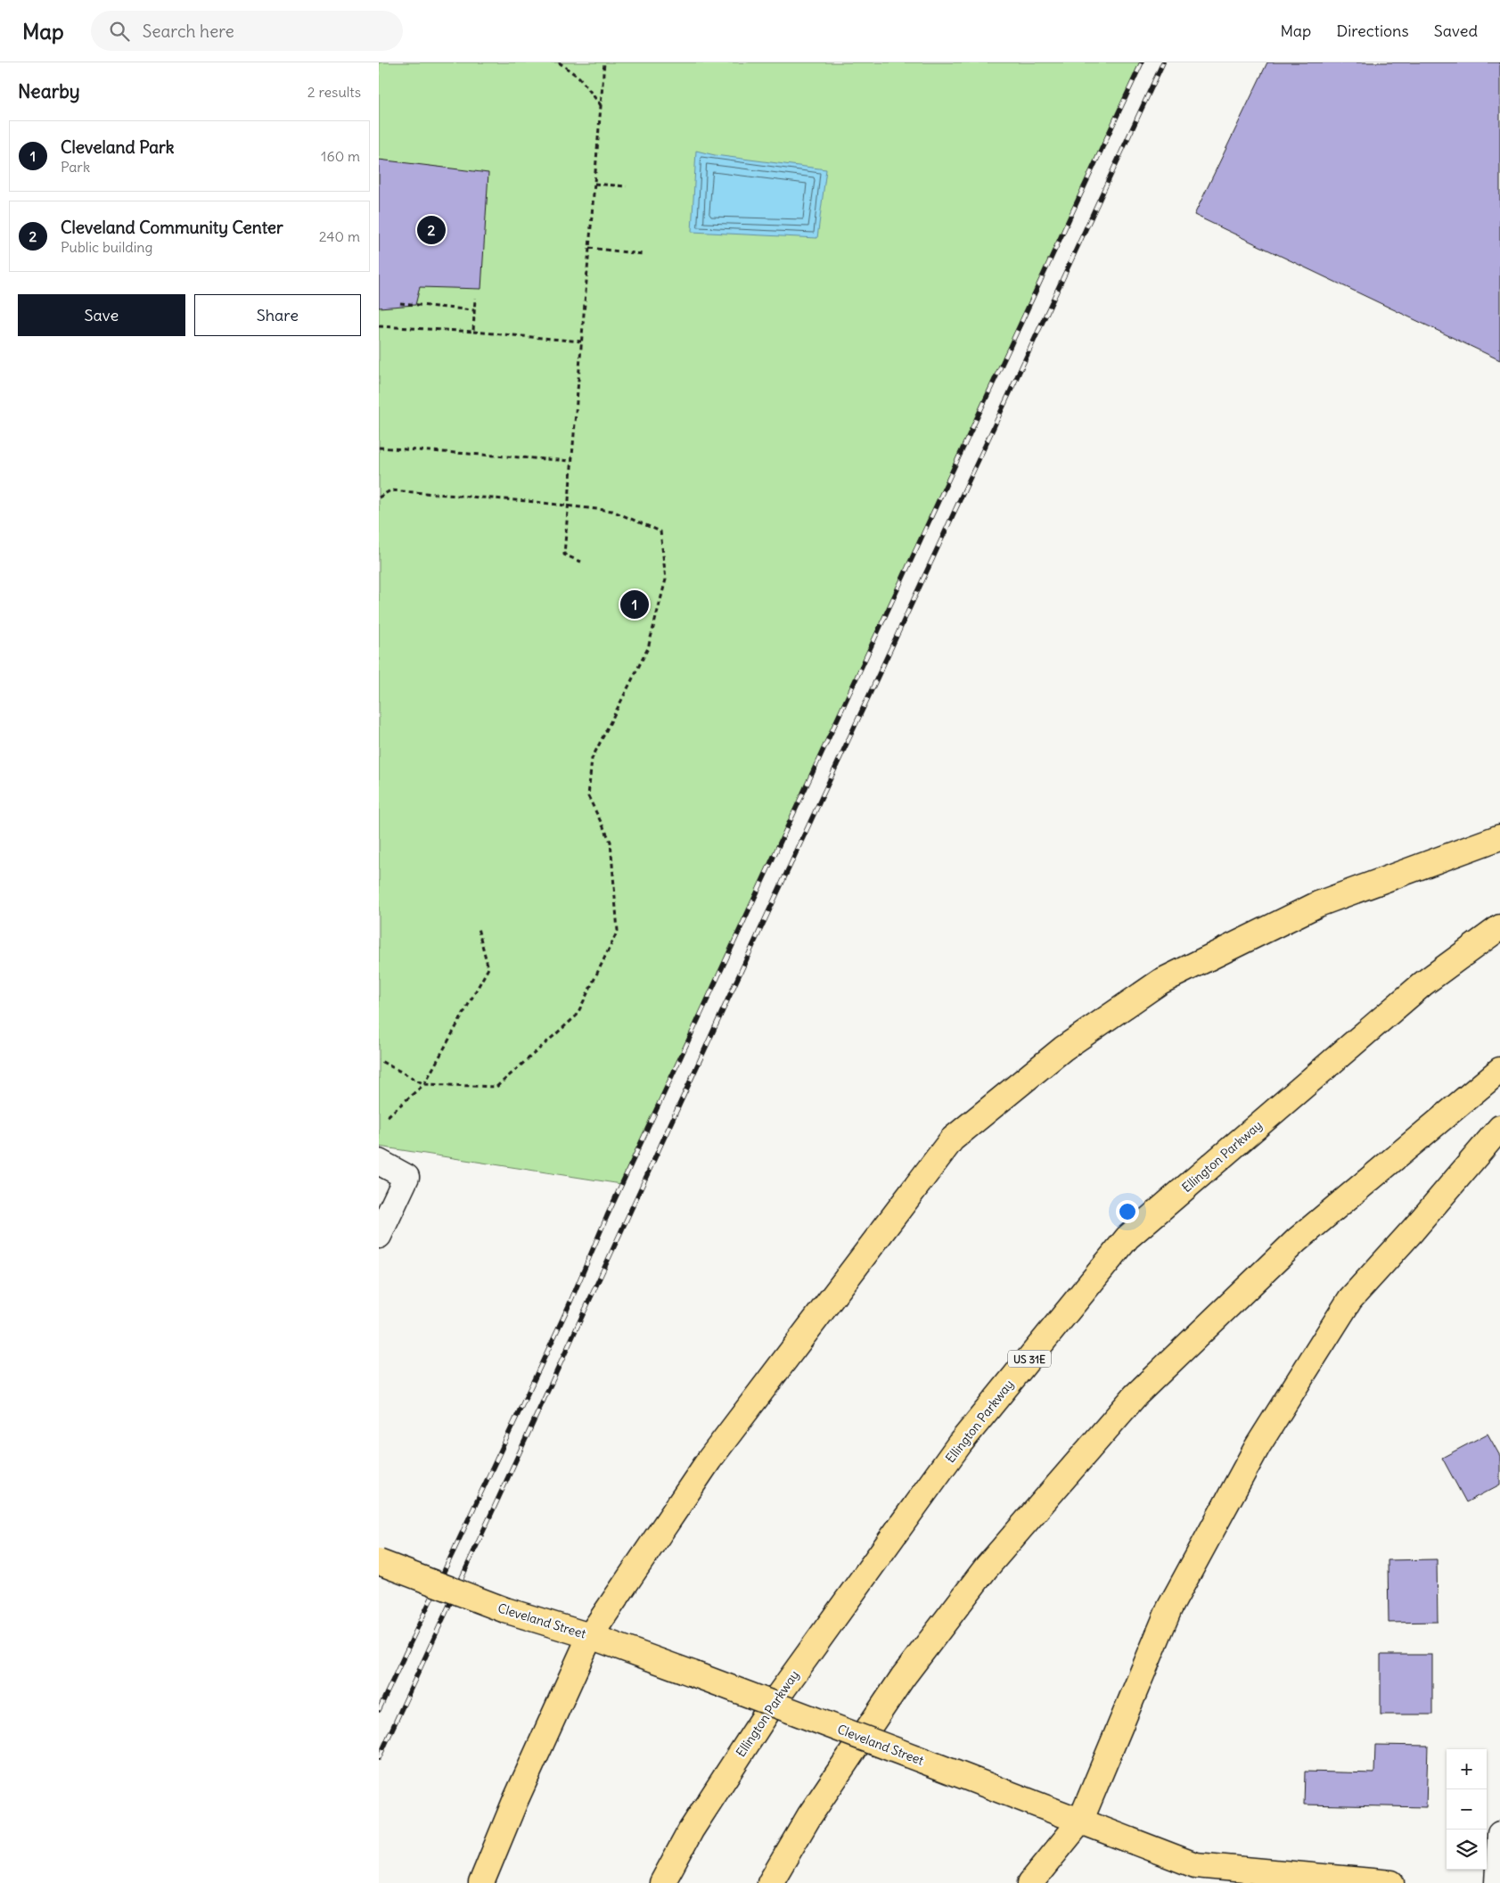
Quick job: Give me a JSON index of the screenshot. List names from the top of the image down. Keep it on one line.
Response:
{"streets":{"main road":["Ellington Parkway","US 31E","Cleveland Street"]},"page":{"header":"Map","search":"Search here","nav":["Map","Directions","Saved"],"heading":["Nearby","2 results"],"list":[{"mark":"1","name":"Cleveland Park","note":"Park","value":"160 m"},{"mark":"2","name":"Cleveland Community Center","note":"Public building","value":"240 m"}],"pins":["2","1"],"buttons":["Save","Share"],"map_buttons":["+","−"]}}
